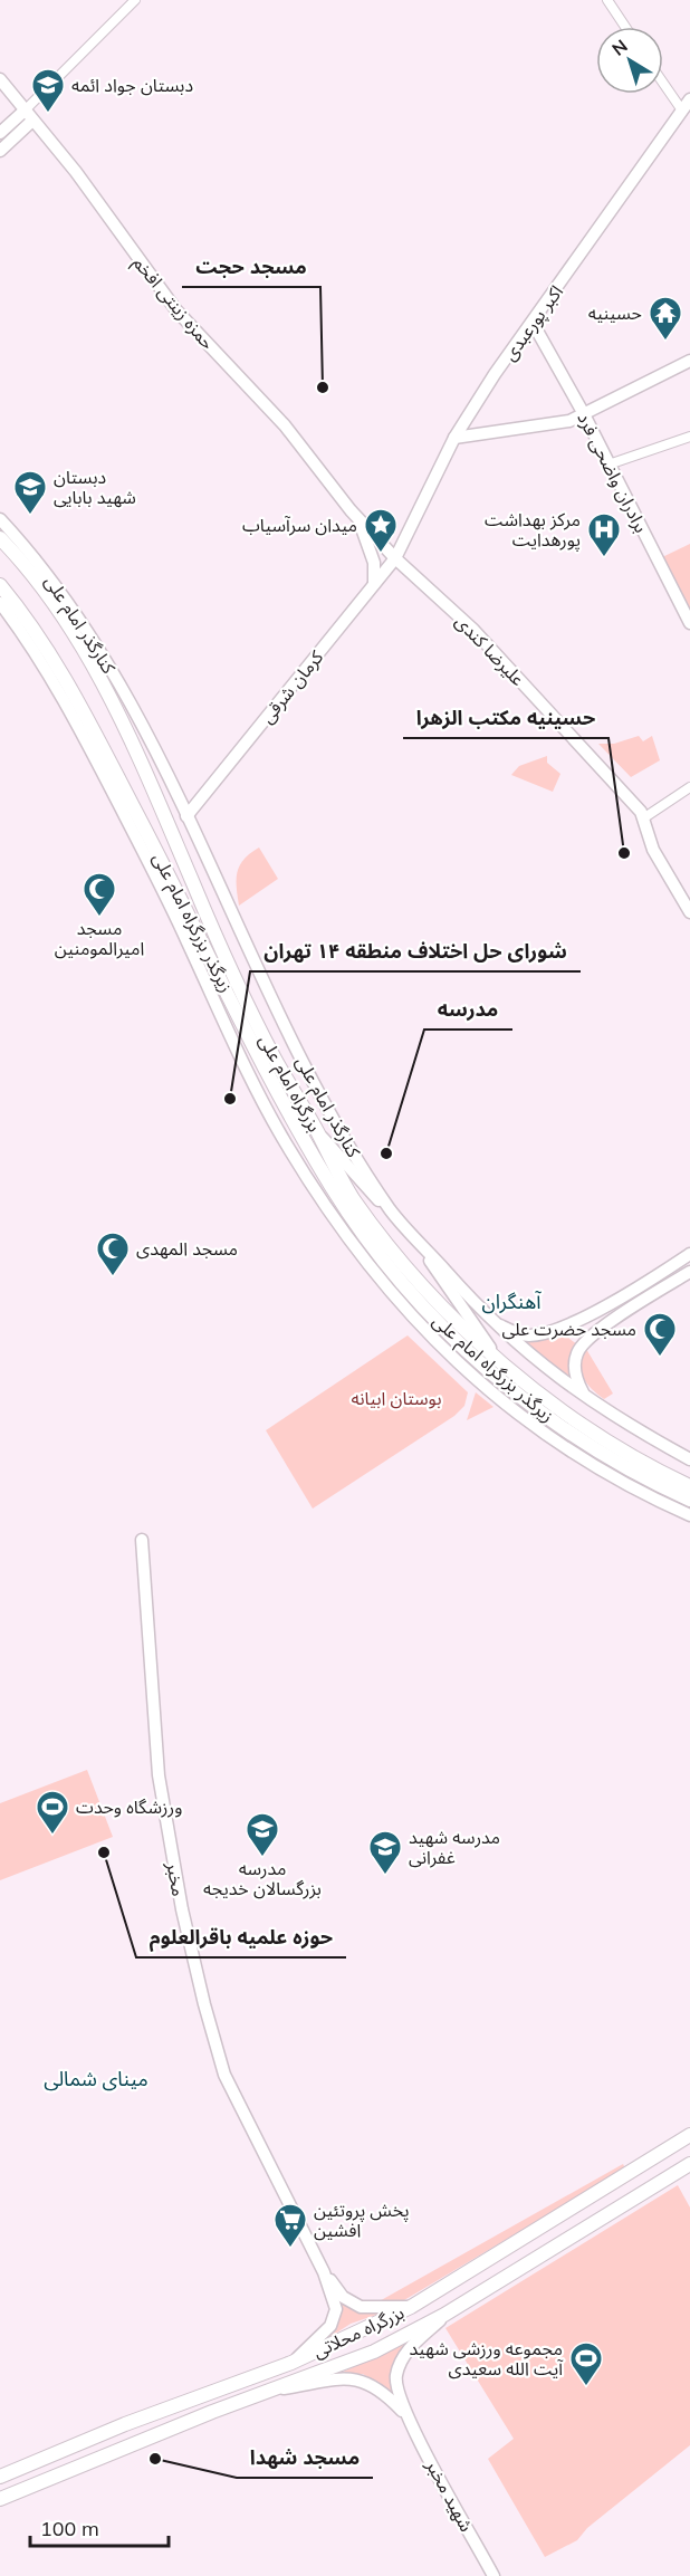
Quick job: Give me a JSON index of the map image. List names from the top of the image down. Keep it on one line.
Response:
{"streets":{"highway":["زیرگذر بزرگراه امام علی","بزرگراه امام علی","بزرگراه محلاتی"],"main road":["حمزه زینتی افخم","اکبر پورعبدی","برادران واضحی فرد","کنارگذر امام علی","علیرضا کندی","کرمان شرقی","مخبر","شهید مخبر"]},"crossings":[["حمزه زینتی افخم","اکبر پورعبدی"],["حمزه زینتی افخم","علیرضا کندی"],["حمزه زینتی افخم","کرمان شرقی"],["اکبر پورعبدی","برادران واضحی فرد"],["اکبر پورعبدی","علیرضا کندی"],["اکبر پورعبدی","کرمان شرقی"],["کنارگذر امام علی","کرمان شرقی"],["علیرضا کندی","کرمان شرقی"]],"districts":["آهنگران","مینای شمالی"],"parks":["بوستان ابیانه"],"places":{"school or university":["دبستان جواد ائمه","دبستان شهید بابایی","مدرسه بزرگسالان خدیجه","مدرسه شهید غفرانی"],"temple":["حسینیه"],"other":["مسجد حجت","حسینیه مکتب الزهرا","شورای حل اختلاف منطقه ۱۴ تهران","مدرسه","حوزه علمیه باقرالعلوم","مسجد شهدا"],"place":["میدان سرآسیاب"],"hospital":["مرکز بهداشت پورهدایت"],"mosque":["مسجد امیرالمومنین","مسجد المهدی","مسجد حضرت علی"],"sports":["ورزشگاه وحدت","مجموعه ورزشی شهید آیت‌ الله سعیدی"],"supermarket":["پخش پروتئین افشین"]},"scale_bar":"100 m","north":"top left"}
